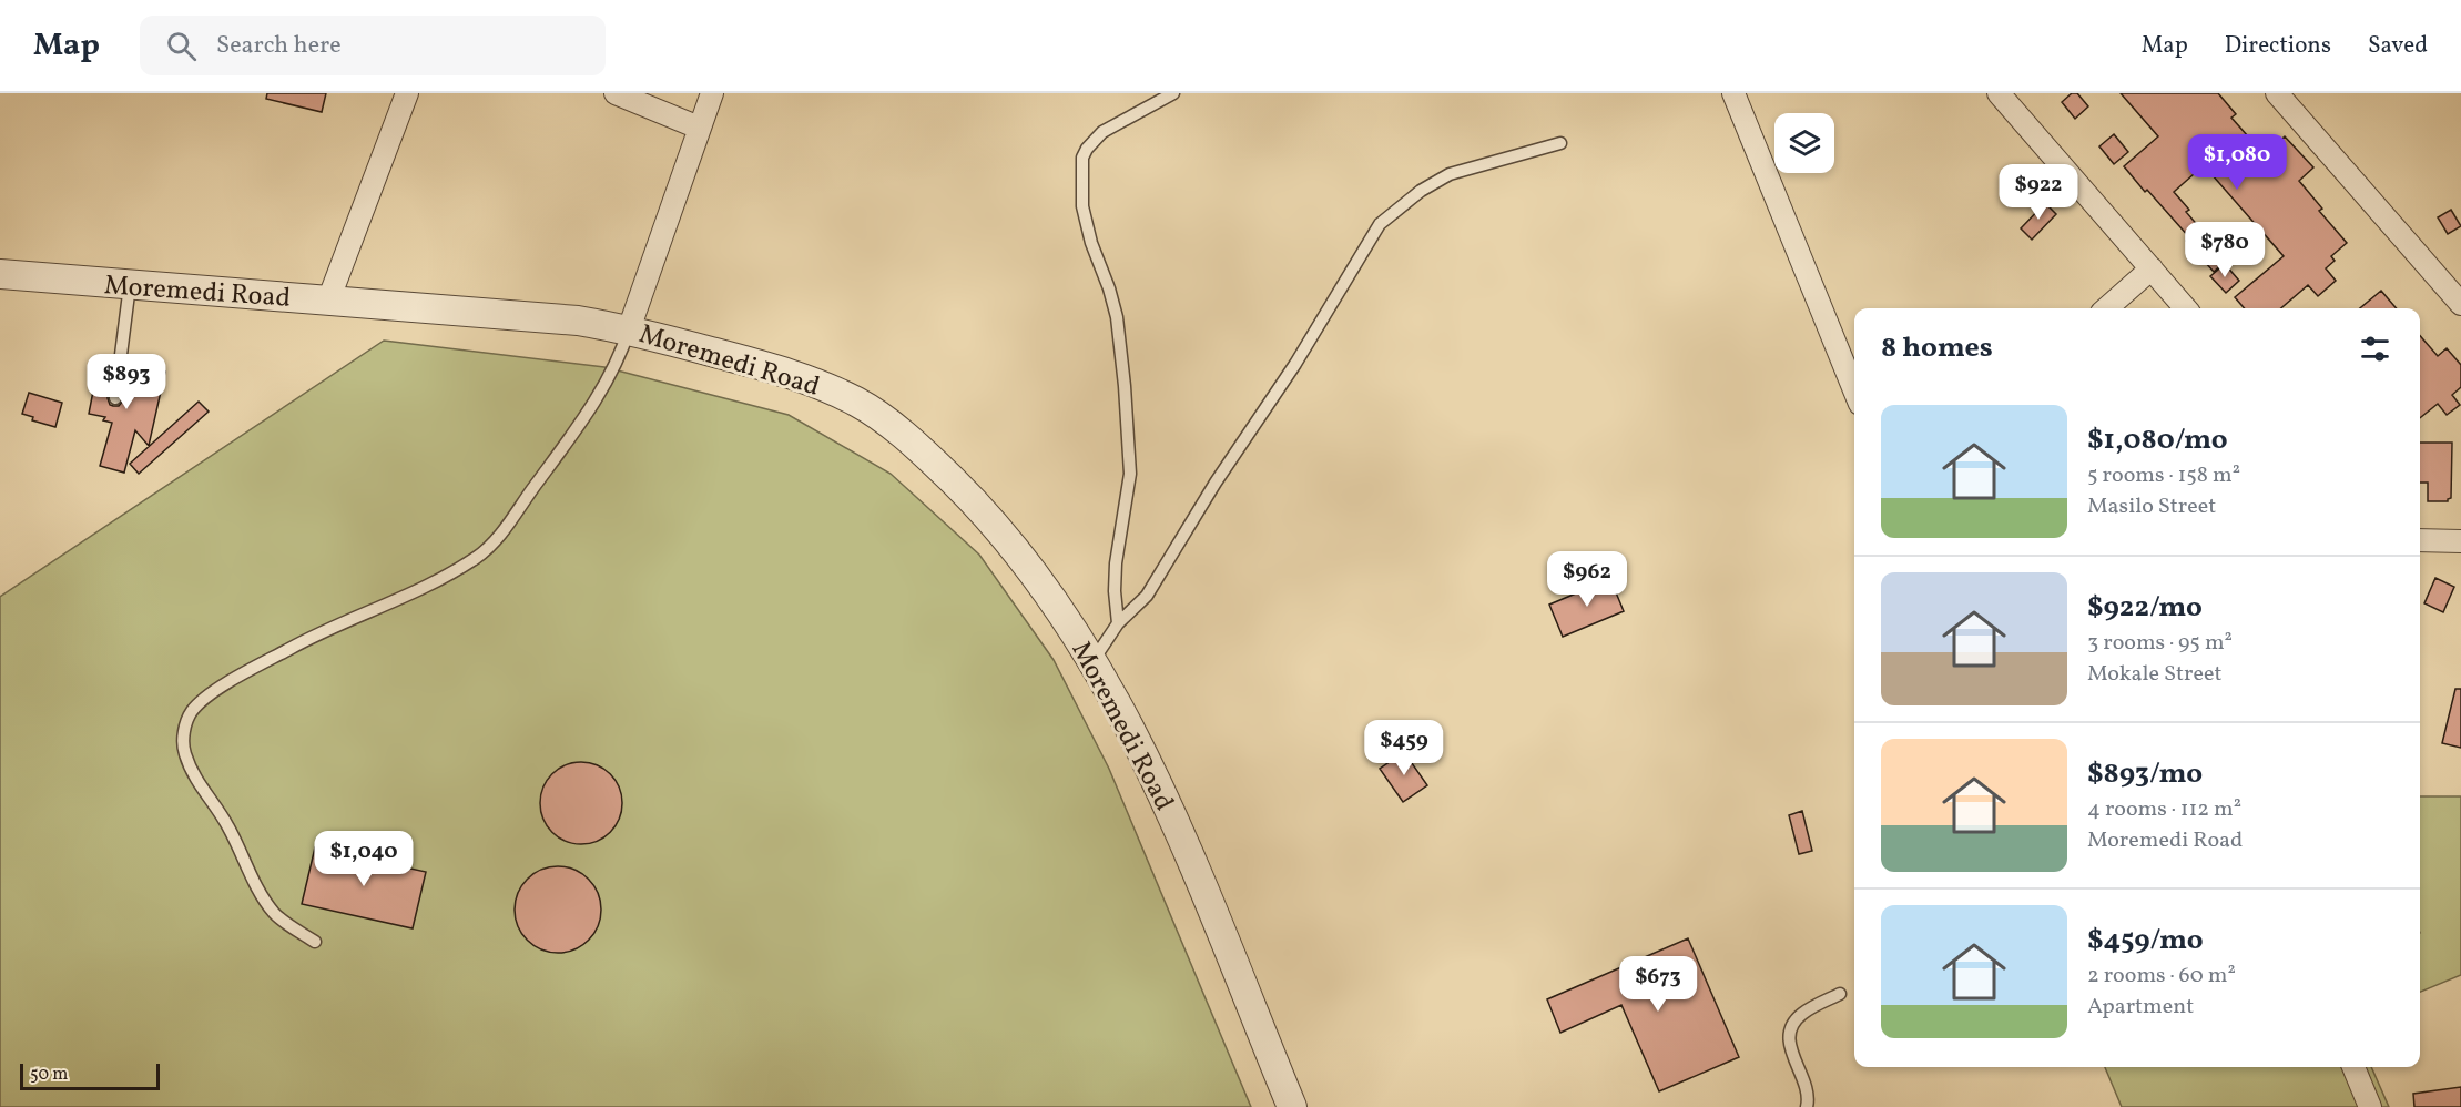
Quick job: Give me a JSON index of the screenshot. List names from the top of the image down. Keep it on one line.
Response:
{"streets":{"street":["Moremedi Road"]},"scale_bar":"50 m","page":{"header":"Map","search":"Search here","nav":["Map","Directions","Saved"],"price":["$1,080","$922","$780","$893","$962","$459","$1,040","$673"],"heading":"8 homes","list":[{"name":"$1,080/mo","note":"5 rooms · 158 m² · Masilo Street"},{"name":"$922/mo","note":"3 rooms · 95 m² · Mokale Street"},{"name":"$893/mo","note":"4 rooms · 112 m² · Moremedi Road"},{"name":"$459/mo","note":"2 rooms · 60 m² · Apartment"}],"scale":"50 m"}}
